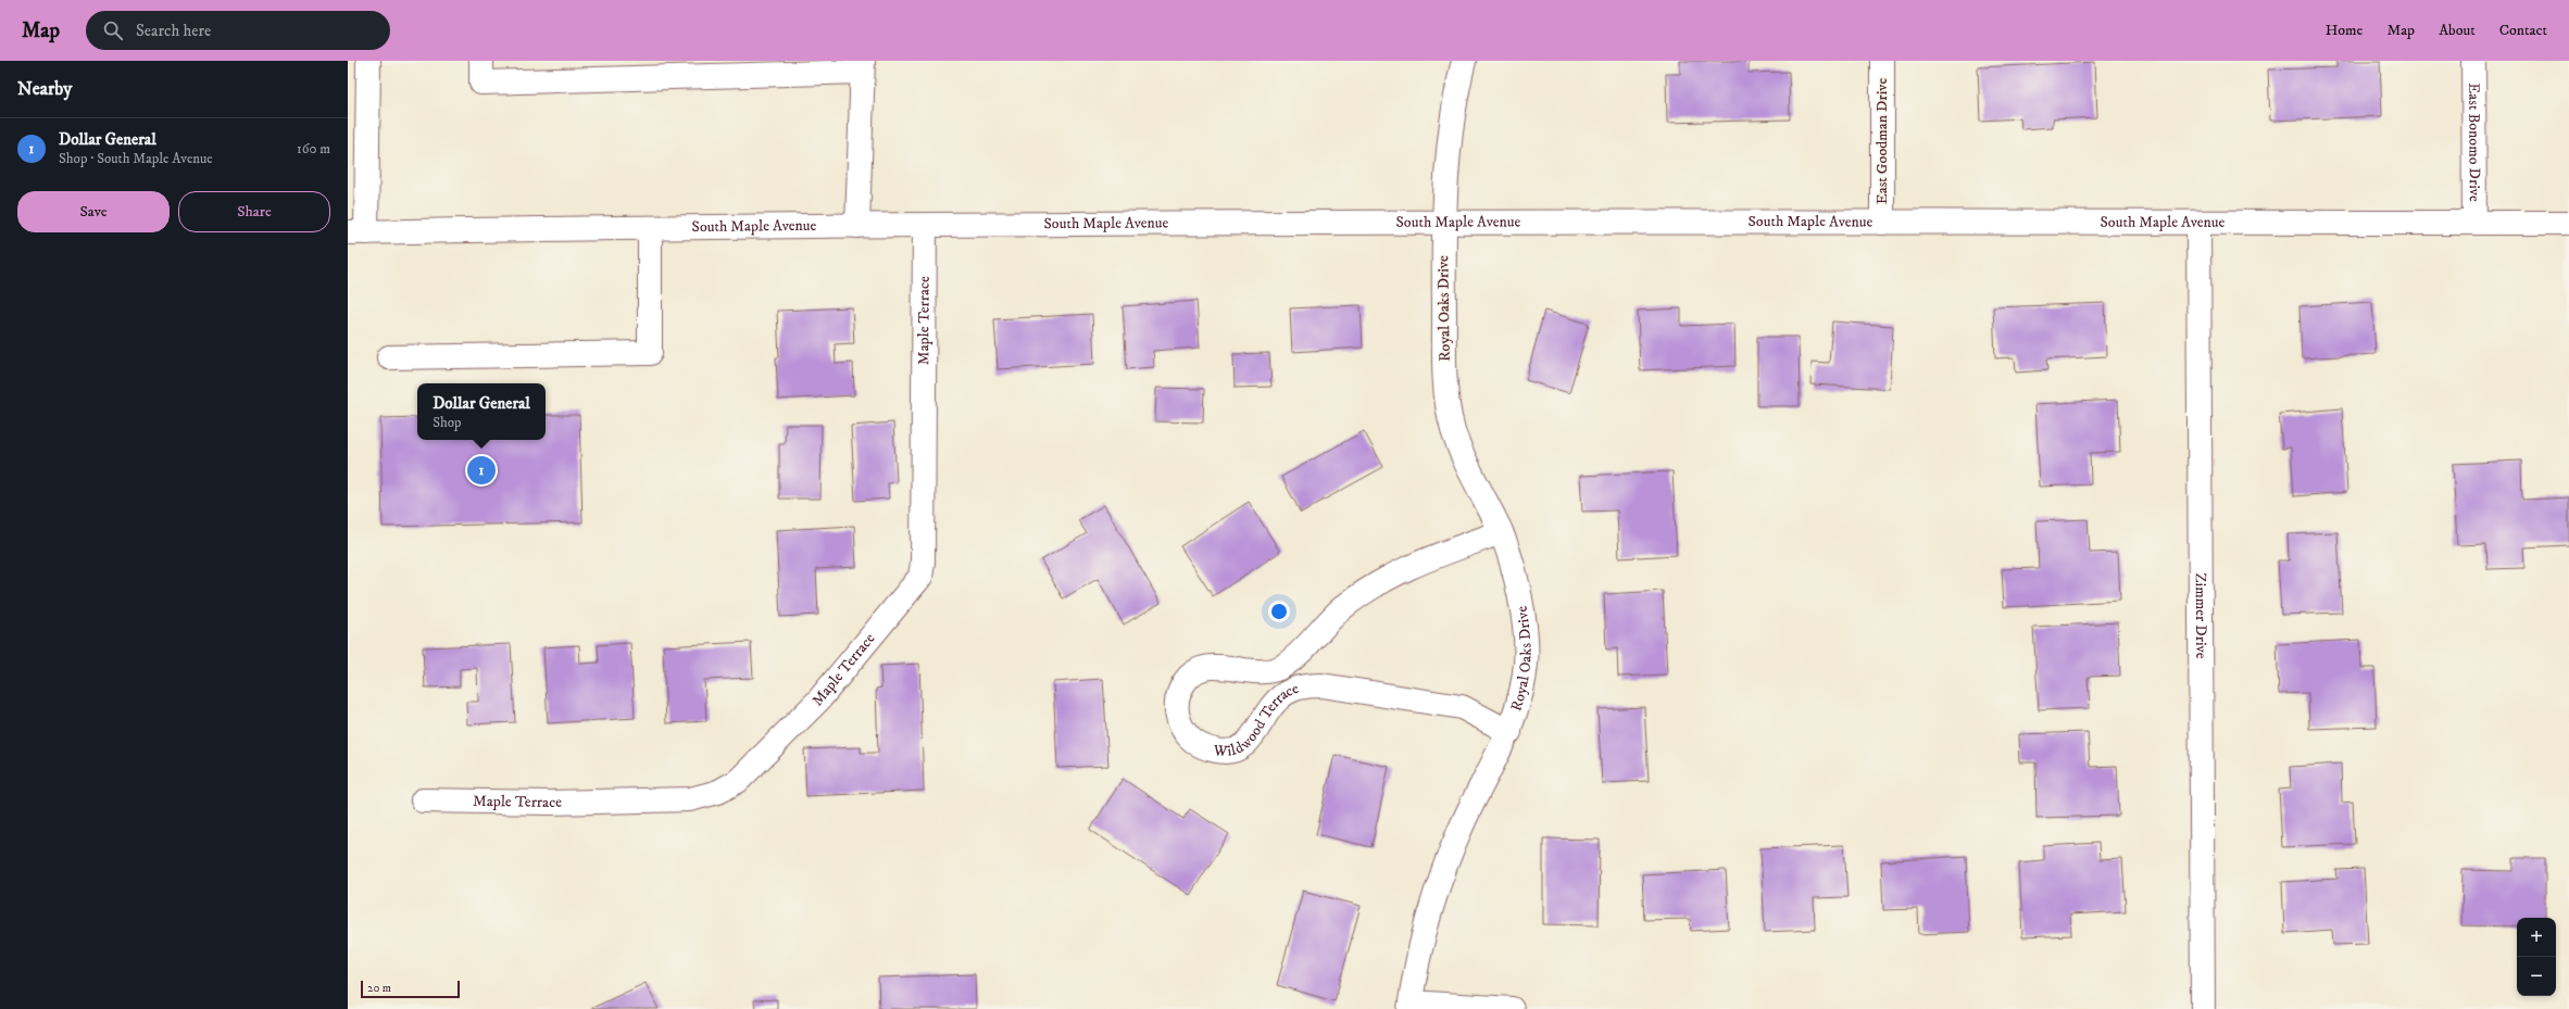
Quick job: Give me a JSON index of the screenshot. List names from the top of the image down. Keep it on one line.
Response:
{"streets":{"street":["East Goodman Drive","East Bonomo Drive","South Maple Avenue","Royal Oaks Drive","Maple Terrace","Zimmer Drive","Wildwood Terrace"]},"crossings":[["East Goodman Drive","South Maple Avenue"],["East Bonomo Drive","South Maple Avenue"],["South Maple Avenue","Royal Oaks Drive"],["South Maple Avenue","Maple Terrace"],["South Maple Avenue","Zimmer Drive"],["Royal Oaks Drive","Wildwood Terrace"]],"scale_bar":"20 m","page":{"header":"Map","search":"Search here","nav":["Home","Map","About","Contact"],"heading":"Nearby","list":[{"mark":"1","name":"Dollar General","note":"Shop · South Maple Avenue","value":"160 m"}],"buttons":["Save","Share"],"popup":["Dollar General","Shop"],"pins":"1","map_buttons":["+","−"],"scale":"20 m"}}
